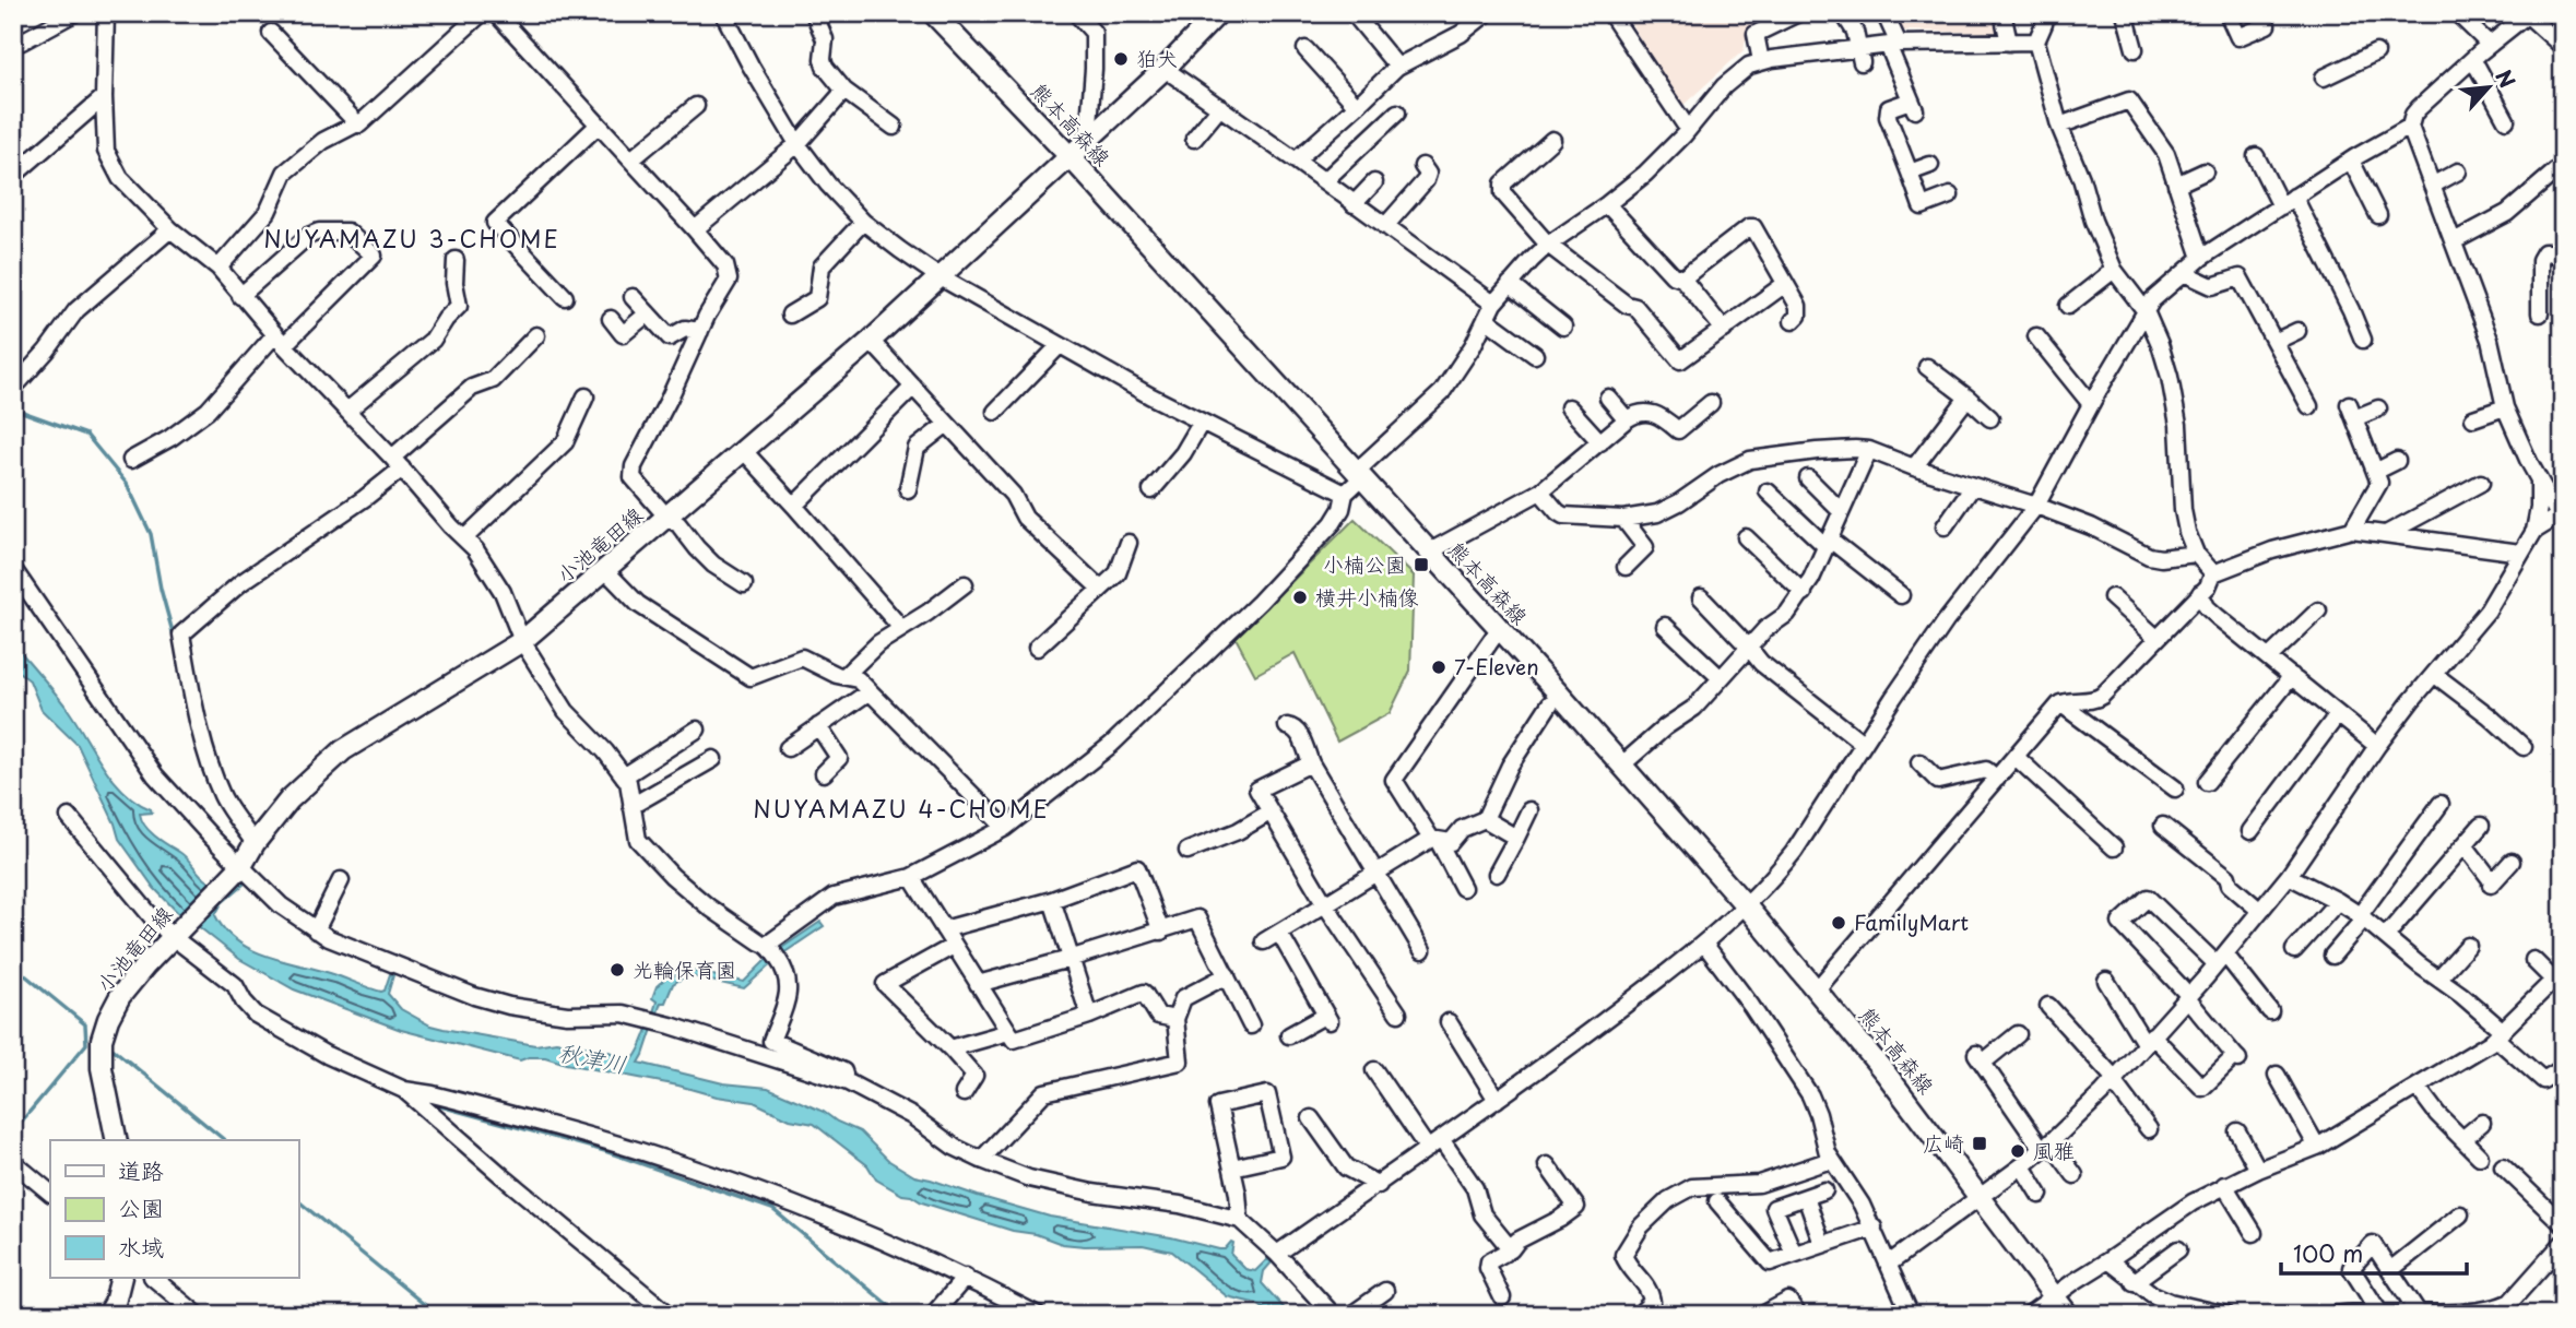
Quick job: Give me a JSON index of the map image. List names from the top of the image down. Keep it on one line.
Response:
{"streets":{"main road":["熊本高森線","小池竜田線"]},"crossings":[["熊本高森線","小池竜田線"]],"districts":["NUYAMAZU 3-CHOME","NUYAMAZU 4-CHOME"],"water":["秋津川"],"places":{"other":["狛犬","横井小楠像","7-Eleven","FamilyMart","光輪保育園","風雅"],"transit":["小楠公園","広崎"]},"legend":["道路","公園","水域"],"scale_bar":"100 m","north":"top right"}
